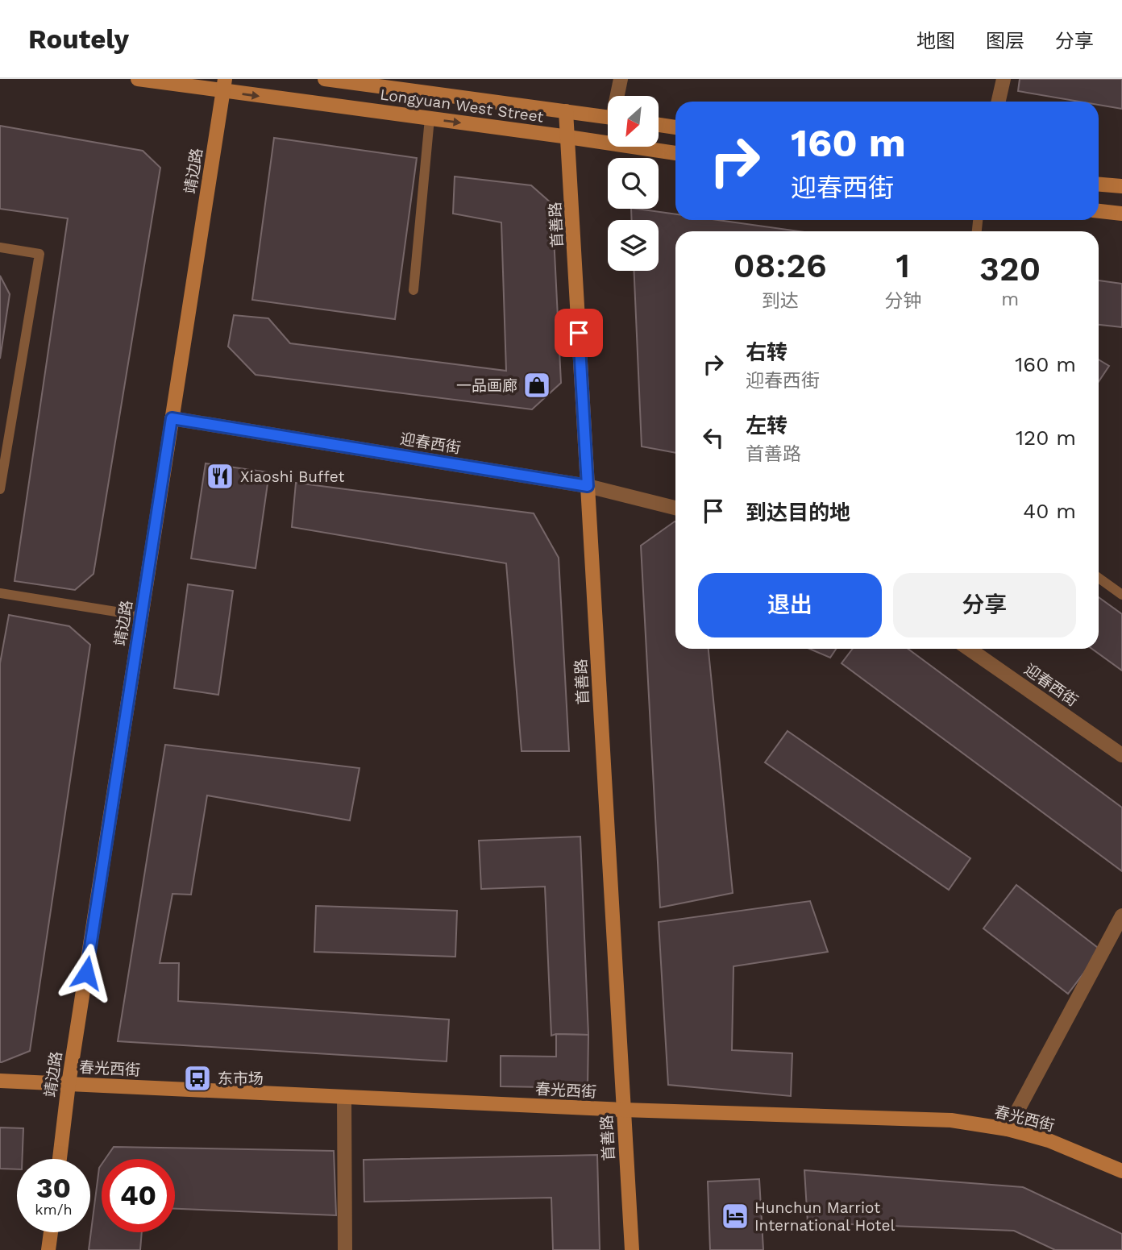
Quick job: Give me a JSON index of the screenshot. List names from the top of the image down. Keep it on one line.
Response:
{"streets":{"street":["Longyuan West Street","靖边路","首善路","迎春西街","春光西街"]},"crossings":[["Longyuan West Street","靖边路"],["Longyuan West Street","首善路"],["靖边路","迎春西街"],["靖边路","春光西街"],["首善路","迎春西街"],["首善路","春光西街"]],"places":{"shop":["一品画廊"],"restaurant":["Xiaoshi Buffet"],"bus stop":["东市场"],"hotel":["Hunchun Marriot International Hotel"]},"north":"bottom left","page":{"header":"Routely","nav":["地图","图层","分享"],"turn":["160 m","迎春西街"],"eta":["08:26","到达","1","分钟","320","m"],"list":[{"name":"右转","note":"迎春西街","value":"160 m"},{"name":"左转","note":"首善路","value":"120 m"},{"name":"到达目的地","value":"40 m"}],"buttons":["退出","分享"],"speed":"30 km/h","limit":"40"}}
